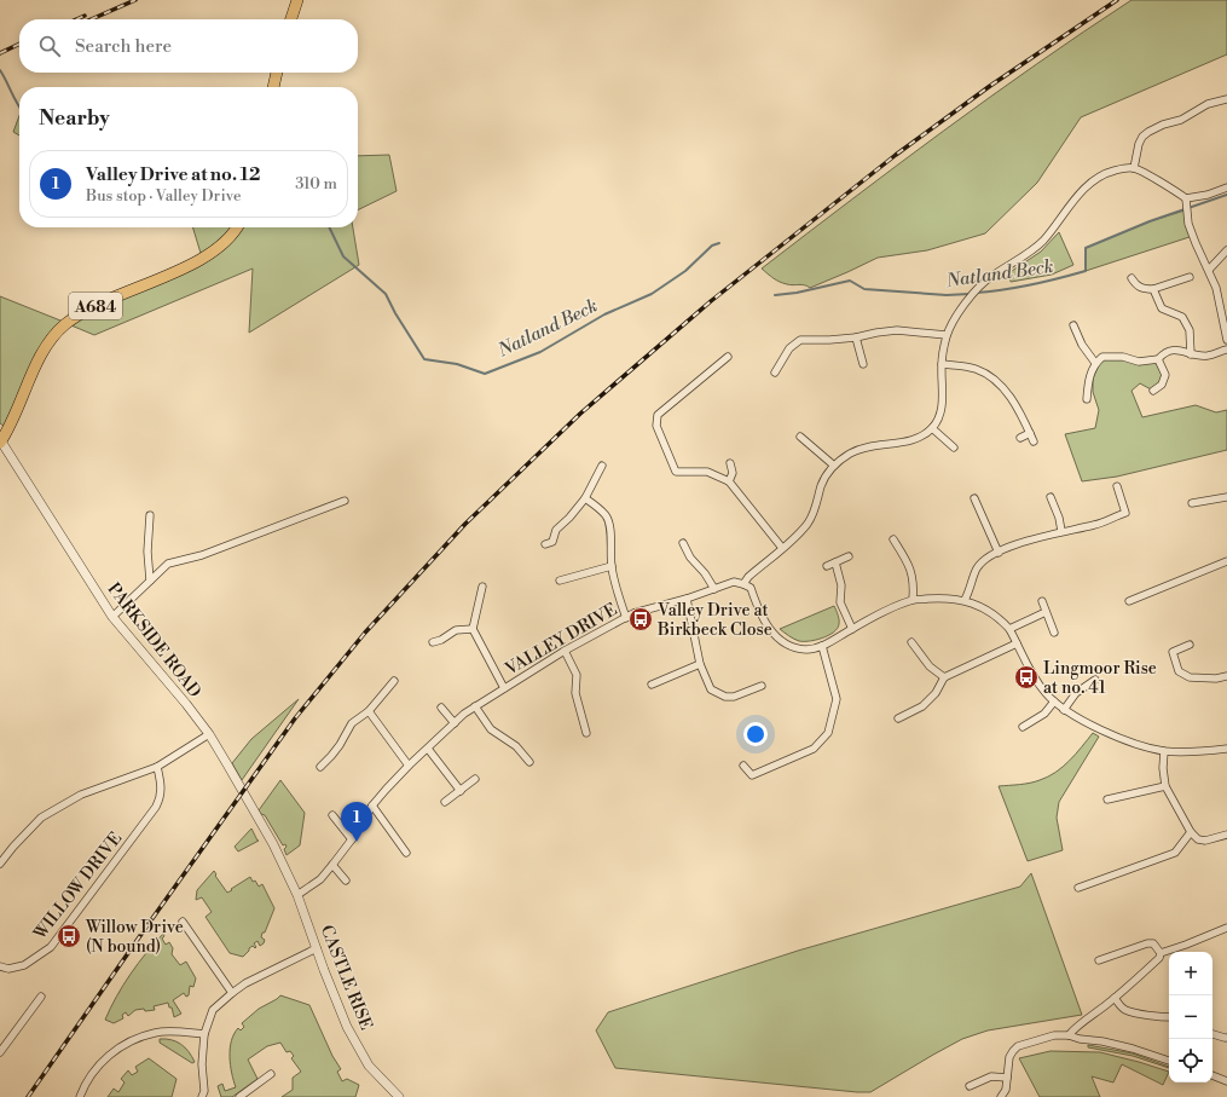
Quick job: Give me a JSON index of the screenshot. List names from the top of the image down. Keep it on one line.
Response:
{"streets":{"highway":["A684"],"street":["VALLEY DRIVE","PARKSIDE ROAD","WILLOW DRIVE","CASTLE RISE"]},"crossings":[["A684","PARKSIDE ROAD"],["VALLEY DRIVE","CASTLE RISE"],["PARKSIDE ROAD","CASTLE RISE"]],"water":["Natland Beck"],"places":{"bus stop":["Valley Drive at Birkbeck Close","Lingmoor Rise at no. 41","Willow Drive (N bound)"]},"page":{"search":"Search here","heading":"Nearby","list":[{"mark":"1","name":"Valley Drive at no. 12","note":"Bus stop · Valley Drive","value":"310 m"}],"pins":"1","map_buttons":["+","−"]}}
